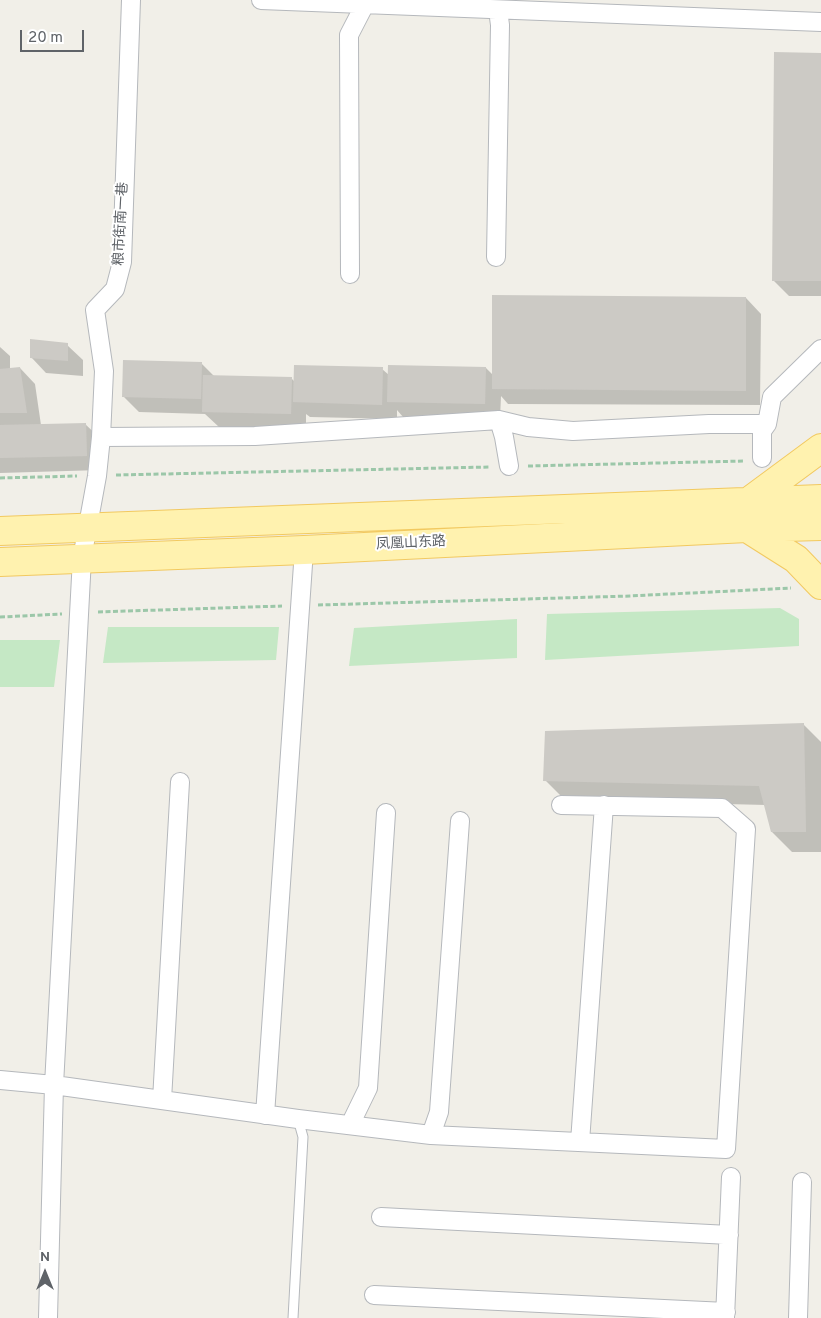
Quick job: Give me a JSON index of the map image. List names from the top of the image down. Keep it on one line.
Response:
{"streets":{"main road":["凤凰山东路"],"street":["粮市街南一巷"]},"crossings":[["粮市街南一巷","凤凰山东路"]],"scale_bar":"20 m","north":"top"}
